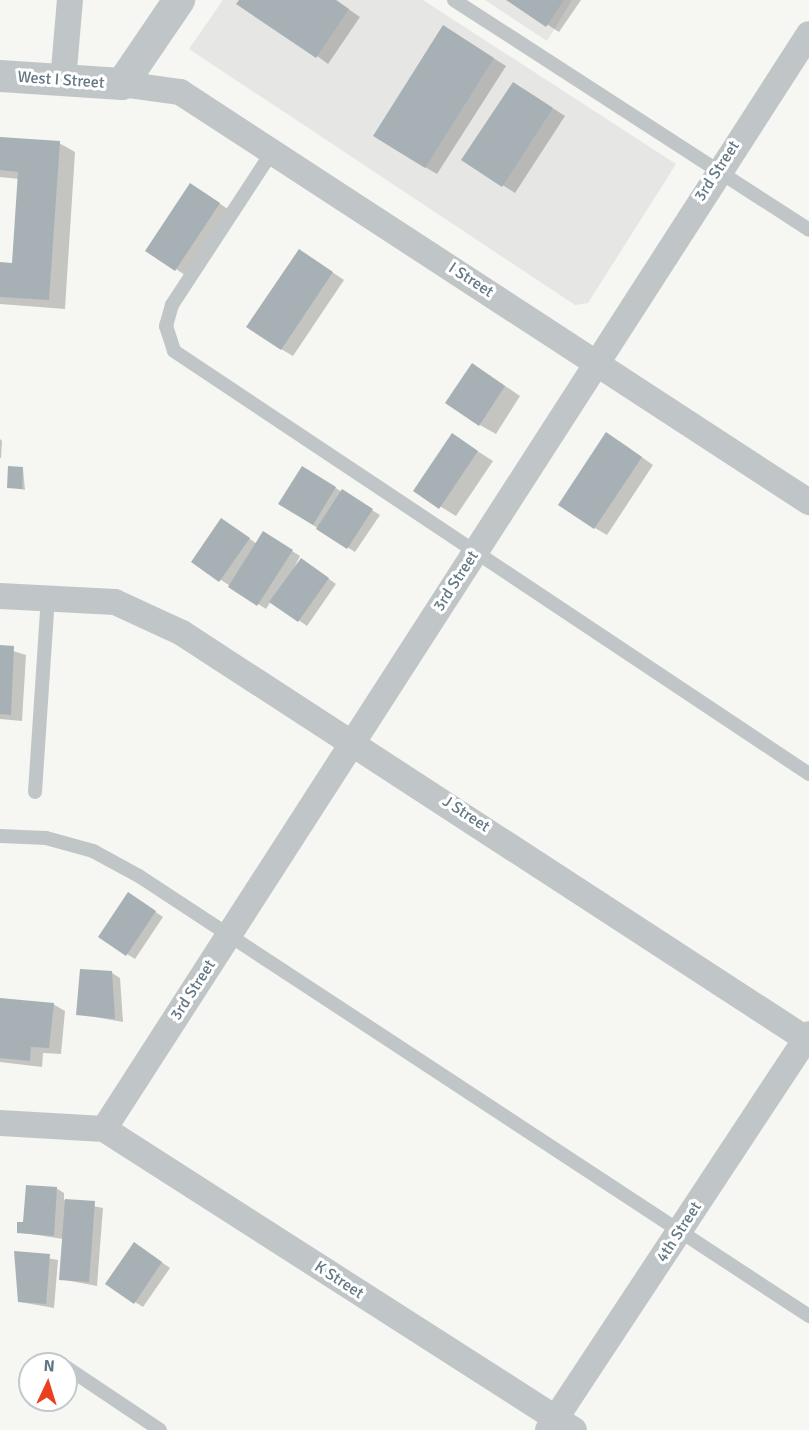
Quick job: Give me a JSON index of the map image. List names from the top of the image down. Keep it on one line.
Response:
{"streets":{"street":["West I Street","3rd Street","I Street","J Street","4th Street","K Street"]},"crossings":[["West I Street","I Street"],["3rd Street","I Street"],["3rd Street","J Street"],["3rd Street","K Street"],["J Street","4th Street"],["4th Street","K Street"]],"north":"top"}
